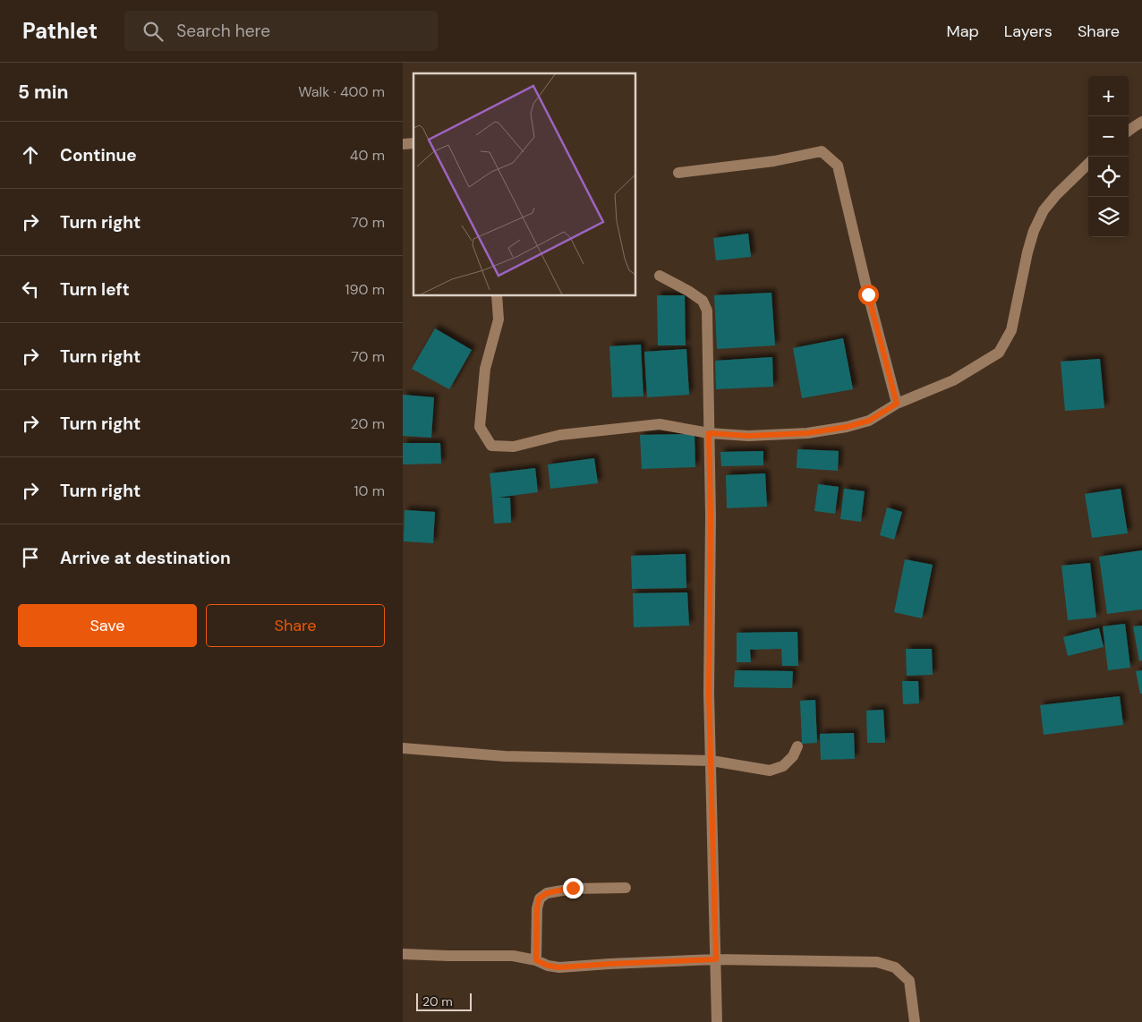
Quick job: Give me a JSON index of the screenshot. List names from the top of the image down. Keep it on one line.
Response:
{"scale_bar":"20 m","page":{"header":"Pathlet","search":"Search here","nav":["Map","Layers","Share"],"heading":["5 min","Walk · 400 m"],"map_buttons":["+","−"],"list":[["Continue","40 m"],["Turn right","70 m"],["Turn left","190 m"],["Turn right","70 m"],["Turn right","20 m"],["Turn right","10 m"],"Arrive at destination"],"buttons":["Save","Share"],"scale":"20 m"}}
